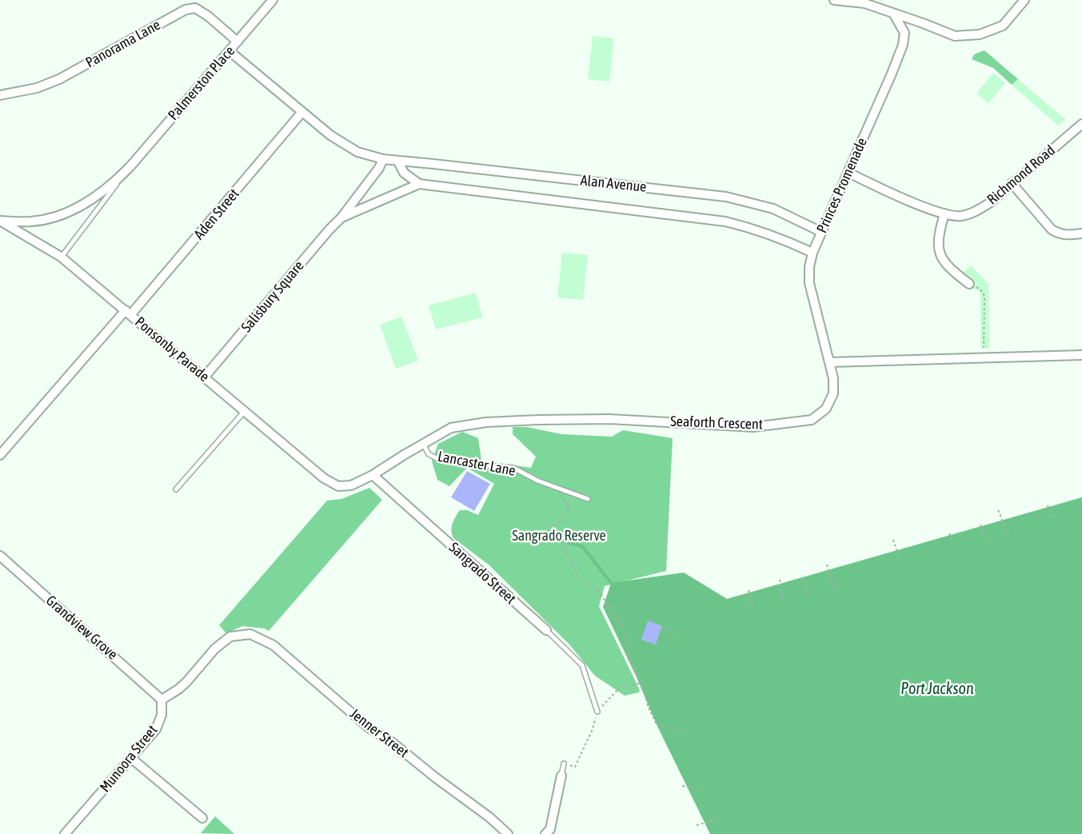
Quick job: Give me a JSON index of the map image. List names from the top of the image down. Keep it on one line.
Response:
{"streets":{"street":["Panorama Lane","Palmerston Place","Richmond Road","Alan Avenue","Princes Promenade","Aden Street","Salisbury Square","Ponsonby Parade","Seaforth Crescent","Sangrado Street","Grandview Grove","Jenner Street","Munoora Street"],"lane":["Lancaster Lane"]},"crossings":[["Panorama Lane","Palmerston Place"],["Palmerston Place","Alan Avenue"],["Palmerston Place","Ponsonby Parade"],["Richmond Road","Princes Promenade"],["Alan Avenue","Princes Promenade"],["Alan Avenue","Aden Street"],["Alan Avenue","Salisbury Square"],["Princes Promenade","Seaforth Crescent"],["Aden Street","Ponsonby Parade"],["Salisbury Square","Ponsonby Parade"],["Ponsonby Parade","Seaforth Crescent"],["Ponsonby Parade","Sangrado Street"],["Seaforth Crescent","Lancaster Lane"],["Seaforth Crescent","Sangrado Street"],["Grandview Grove","Jenner Street"],["Grandview Grove","Munoora Street"],["Jenner Street","Munoora Street"]],"water":["Port Jackson"],"parks":["Sangrado Reserve"]}
